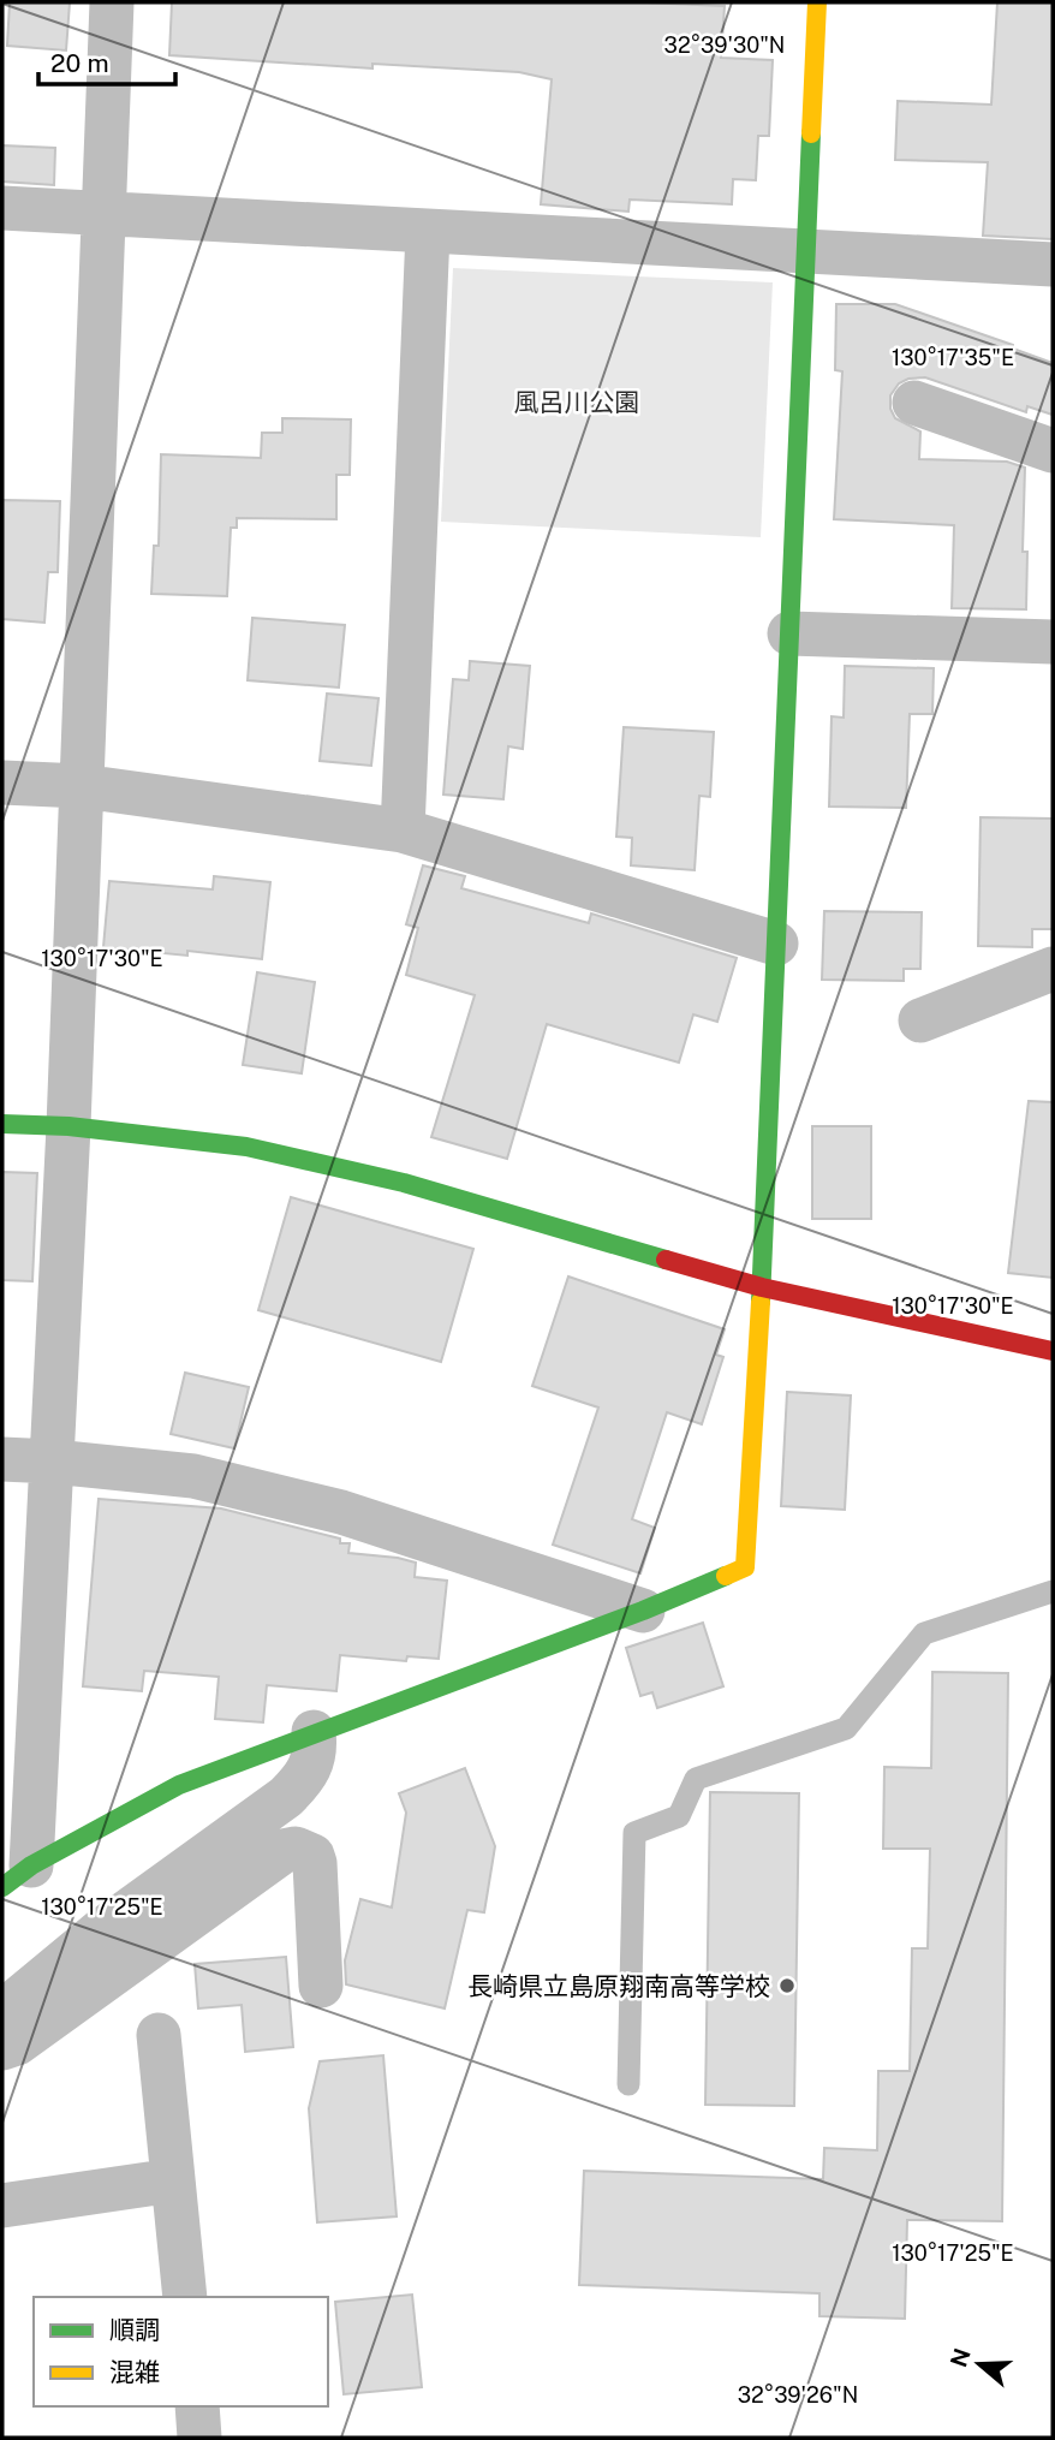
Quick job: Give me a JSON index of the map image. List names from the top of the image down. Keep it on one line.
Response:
{"parks":["風呂川公園"],"places":["長崎県立島原翔南高等学校"],"legend":["順調","混雑"],"scale_bar":"20 m","north":"left","coordinates":["32°39'30\"N","130°17'35\"E","130°17'30\"E","130°17'25\"E","32°39'26\"N"]}
